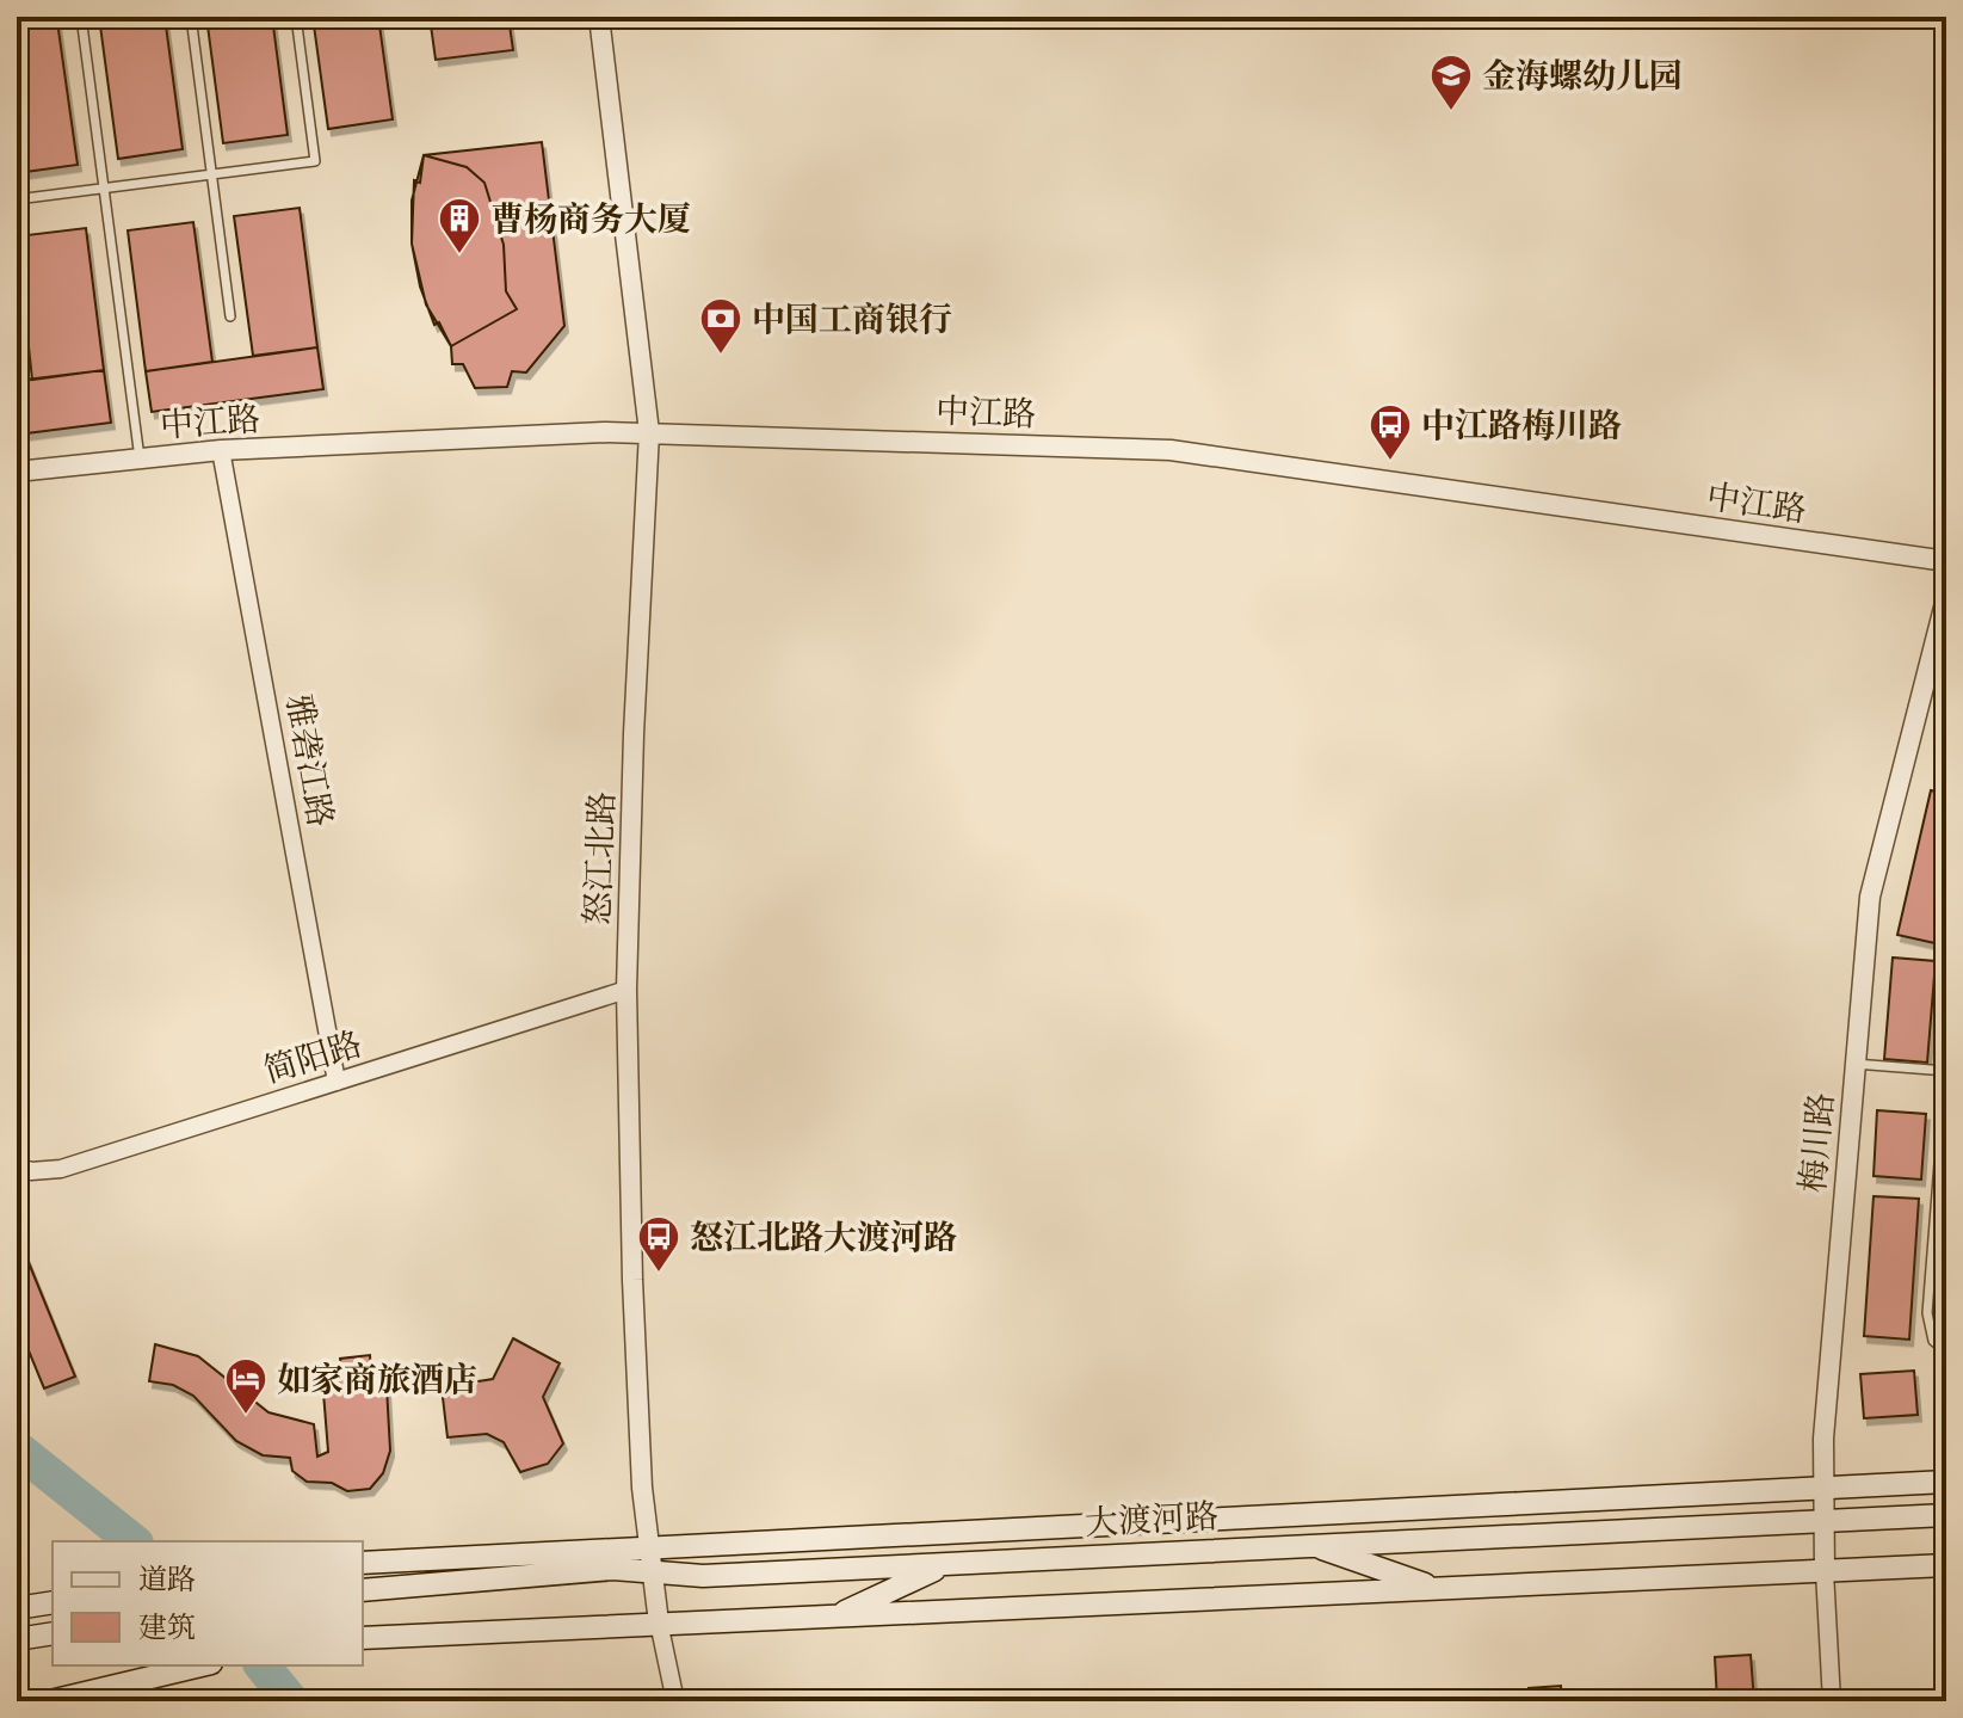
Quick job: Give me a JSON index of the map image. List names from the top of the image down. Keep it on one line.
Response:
{"streets":{"main road":["大渡河路"],"street":["中江路","雅砻江路","怒江北路","简阳路","梅川路"]},"crossings":[["中江路","雅砻江路"],["中江路","怒江北路"],["雅砻江路","简阳路"],["怒江北路","简阳路"],["怒江北路","大渡河路"],["梅川路","大渡河路"]],"places":{"school or university":["金海螺幼儿园"],"building":["曹杨商务大厦"],"bank":["中国工商银行"],"bus stop":["中江路梅川路","怒江北路大渡河路"],"hotel":["如家商旅酒店"]},"legend":["道路","建筑"]}
